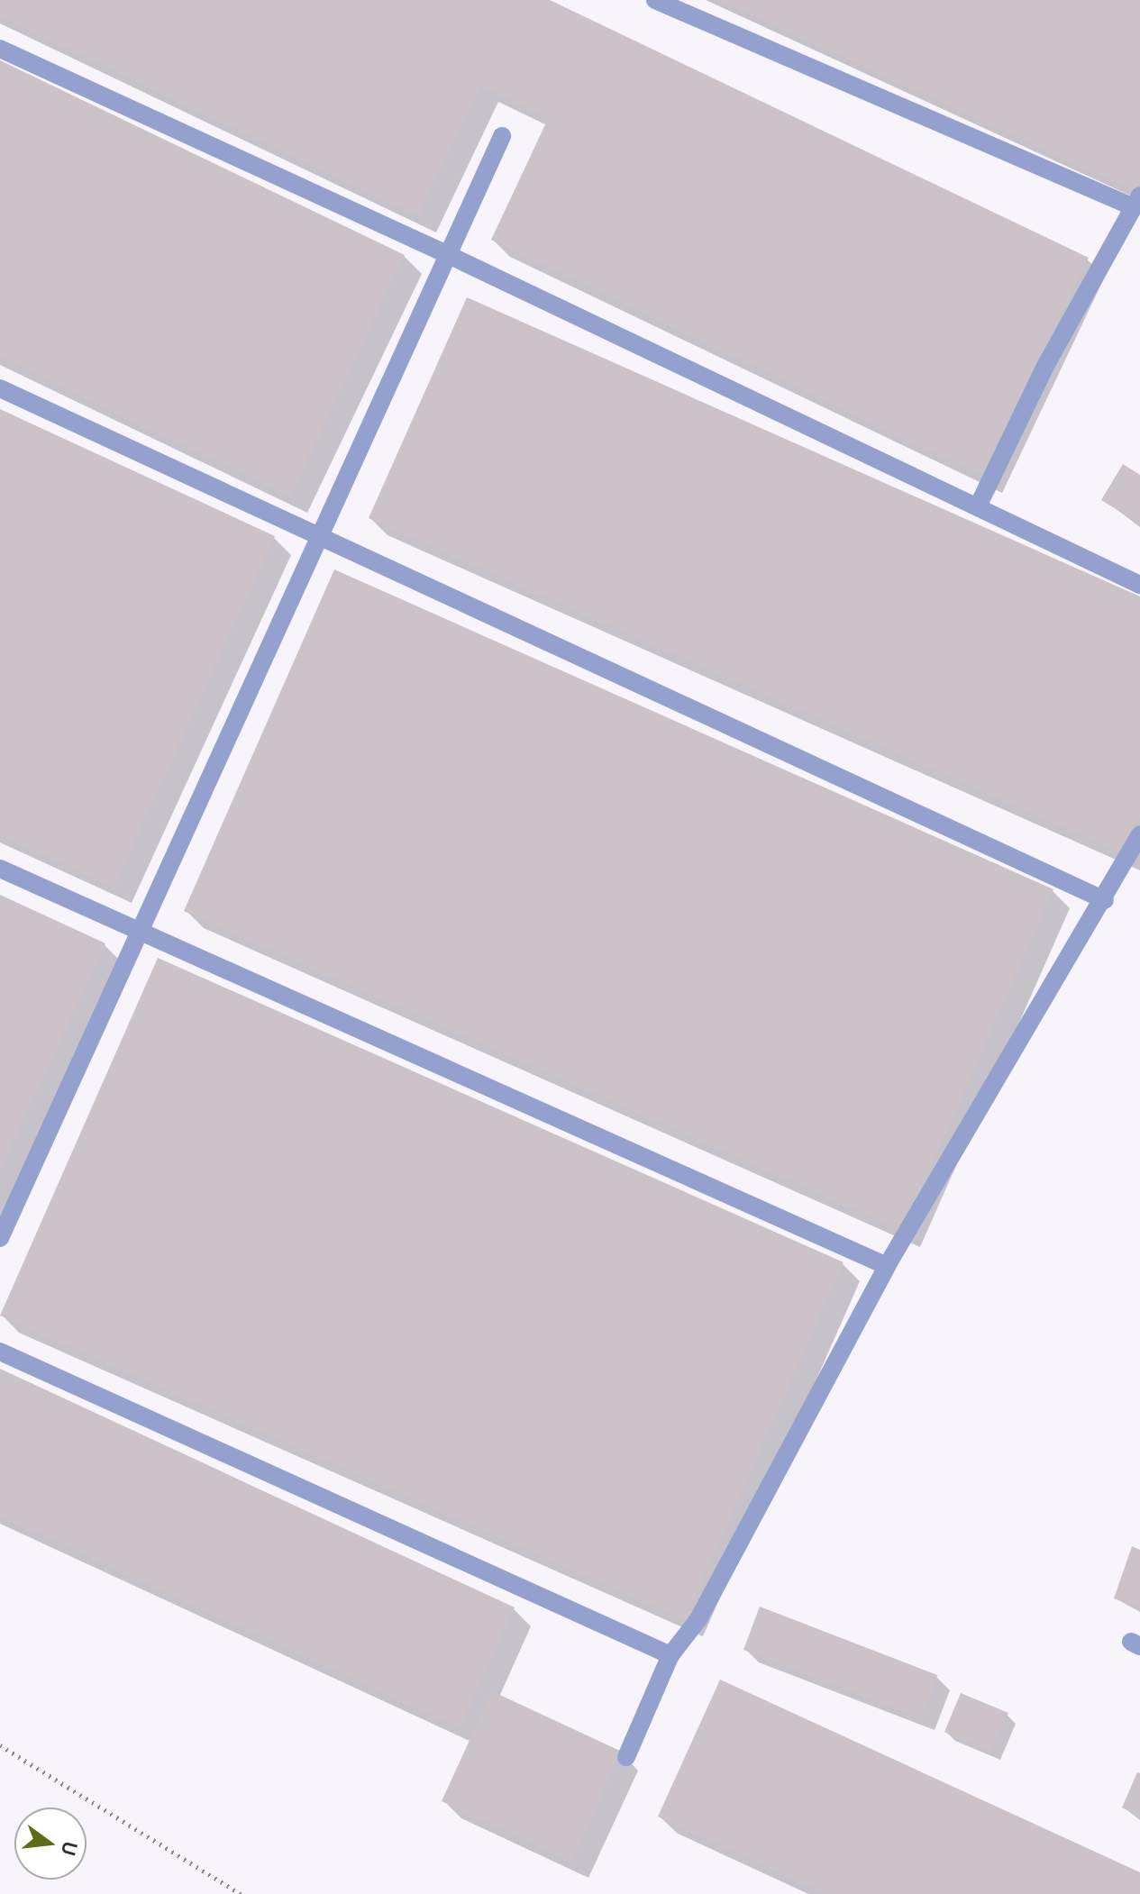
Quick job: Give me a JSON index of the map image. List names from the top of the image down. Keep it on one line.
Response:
{"north":"right"}
